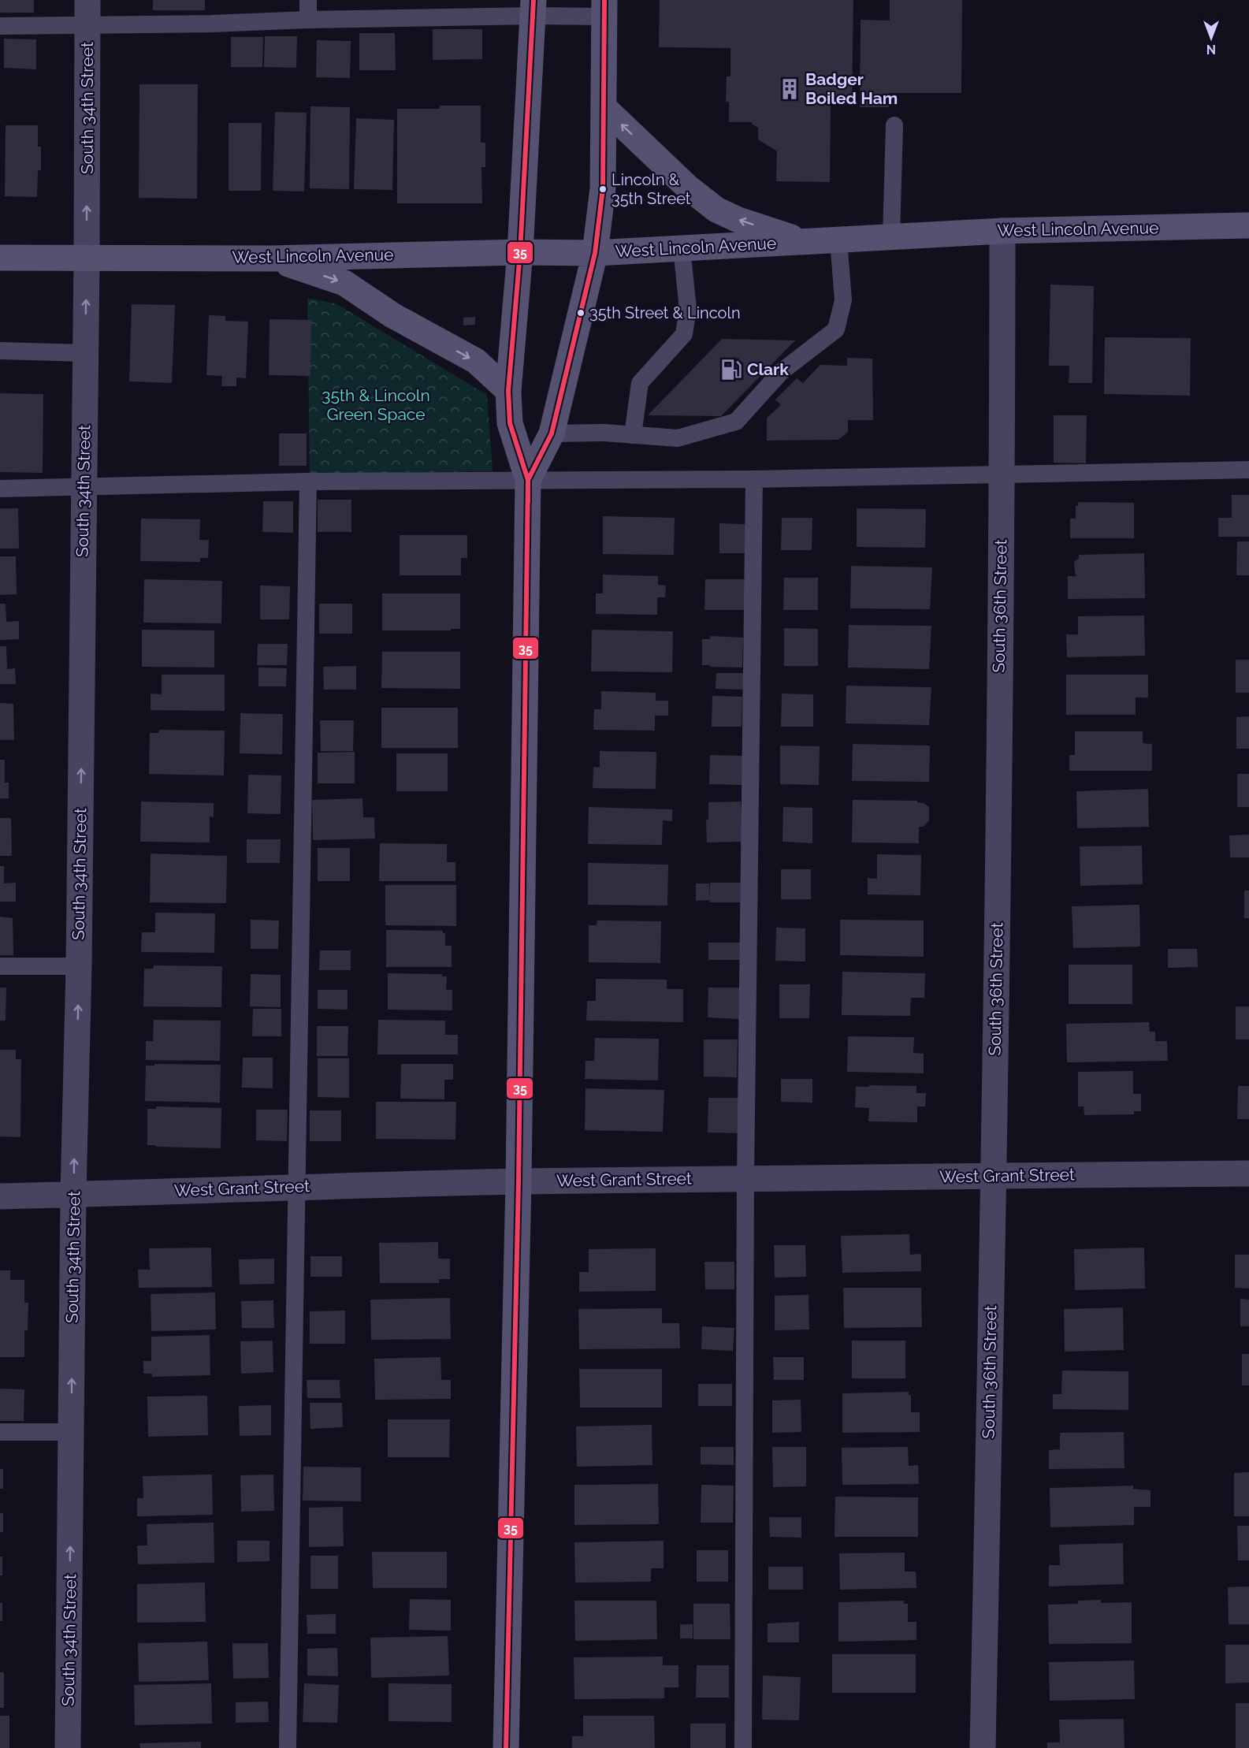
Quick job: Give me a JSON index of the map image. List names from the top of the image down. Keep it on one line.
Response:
{"streets":{"main road":["West Lincoln Avenue"],"street":["South 34th Street","South 36th Street","West Grant Street"]},"crossings":[["South 34th Street","West Lincoln Avenue"],["South 34th Street","West Grant Street"],["West Lincoln Avenue","South 36th Street"],["South 36th Street","West Grant Street"]],"one_way":["South 34th Street"],"parks":["35th & Lincoln Green Space"],"places":{"building":["Badger Boiled Ham"],"other":["Lincoln & 35th Street","35th Street & Lincoln"],"fuel station":["Clark"]},"lines":["transit line 35"],"north":"bottom"}
